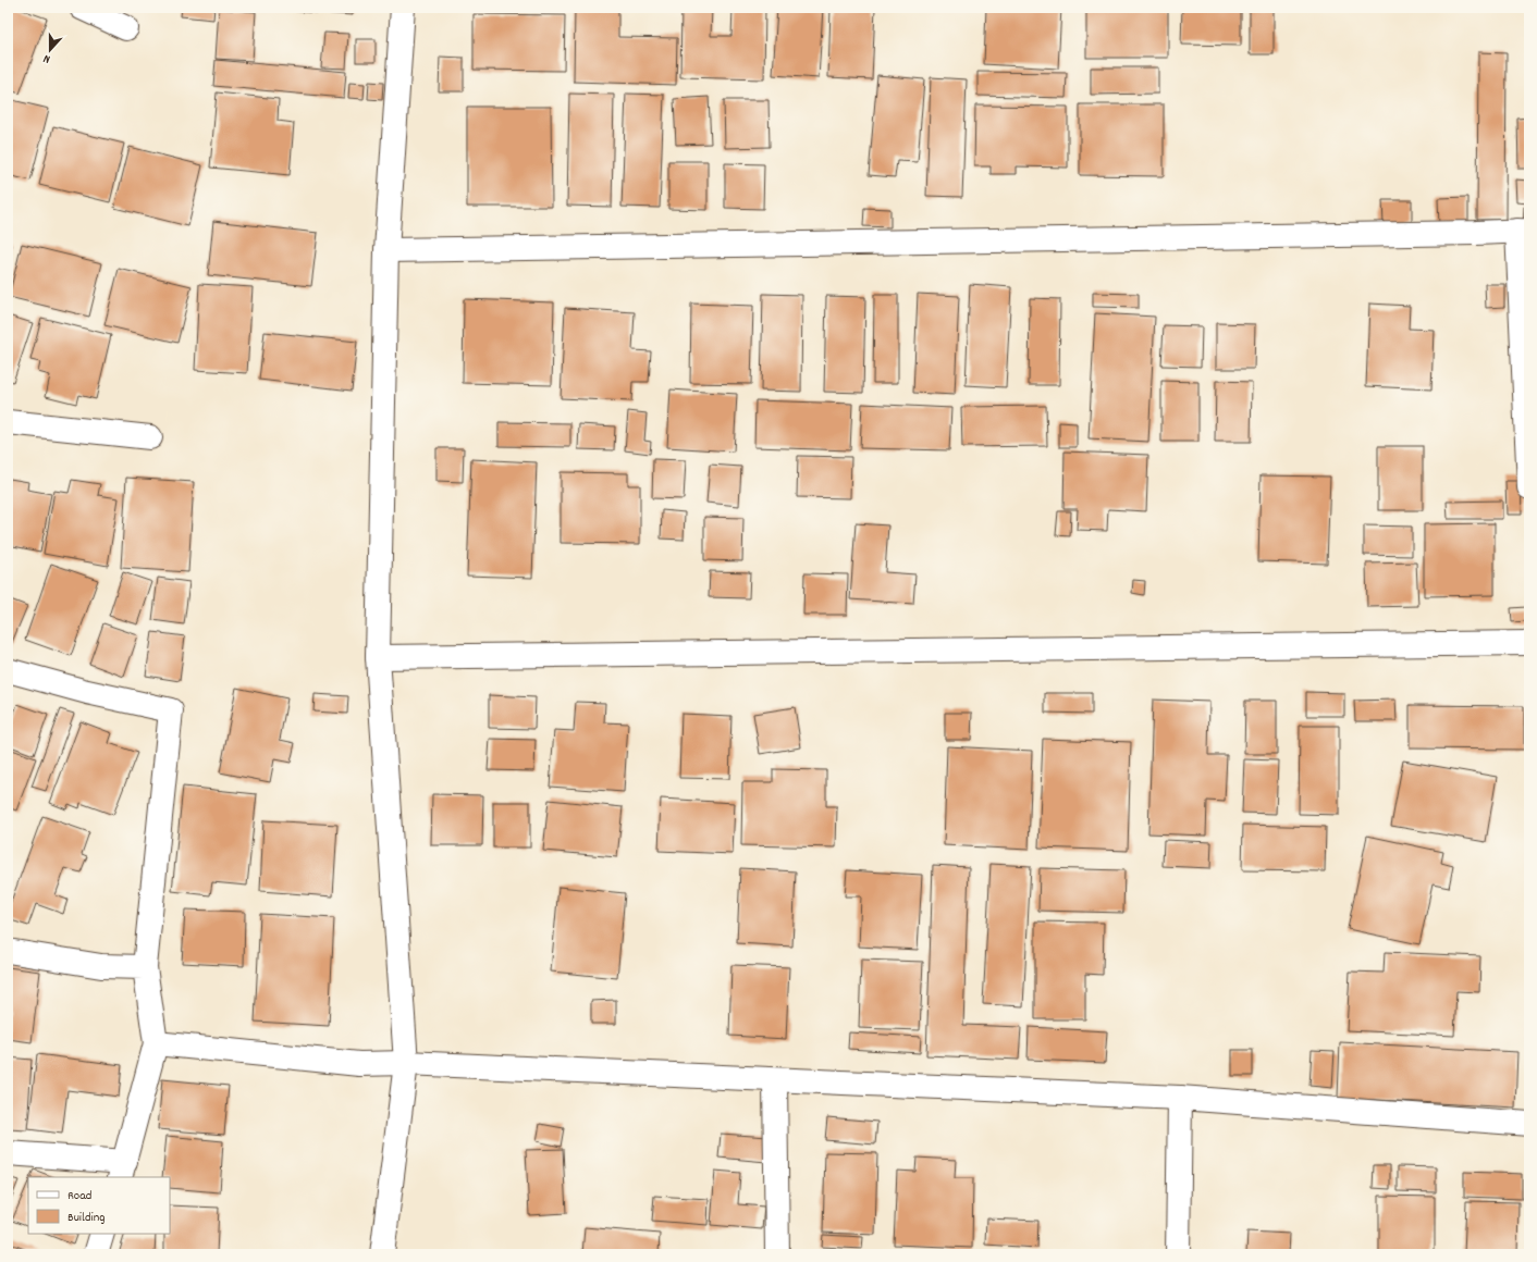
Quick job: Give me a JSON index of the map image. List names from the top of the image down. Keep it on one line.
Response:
{"legend":["Road","Building"],"north":"bottom"}
